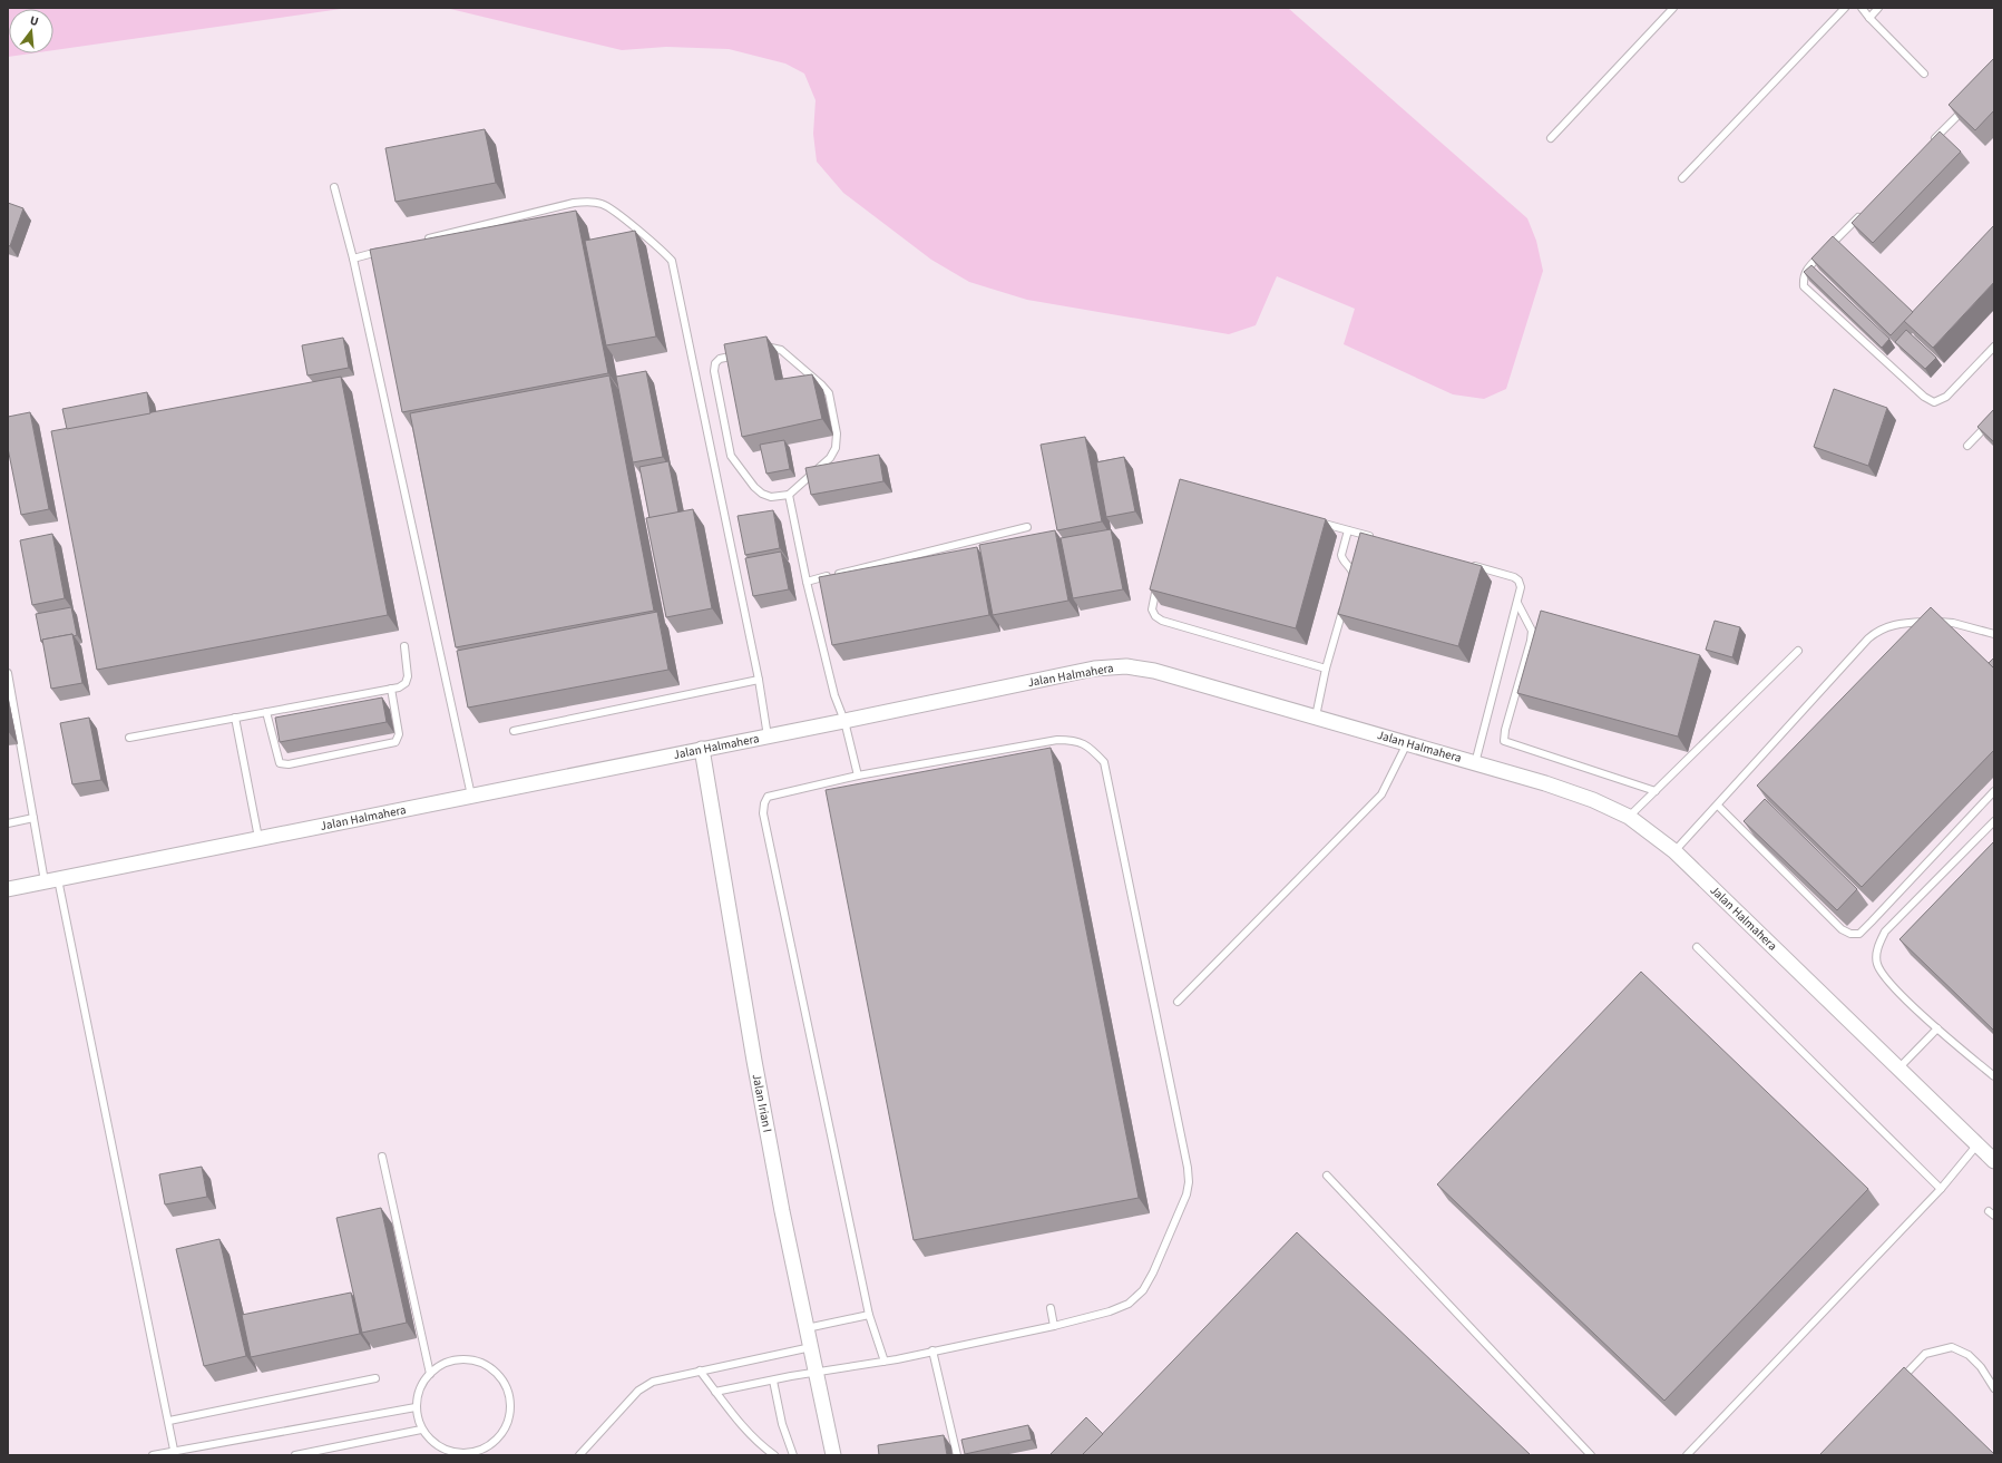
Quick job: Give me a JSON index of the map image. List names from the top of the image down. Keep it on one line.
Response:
{"streets":{"street":["Jalan Halmahera","Jalan Irian I"]},"crossings":[["Jalan Halmahera","Jalan Irian I"]],"north":"top"}
